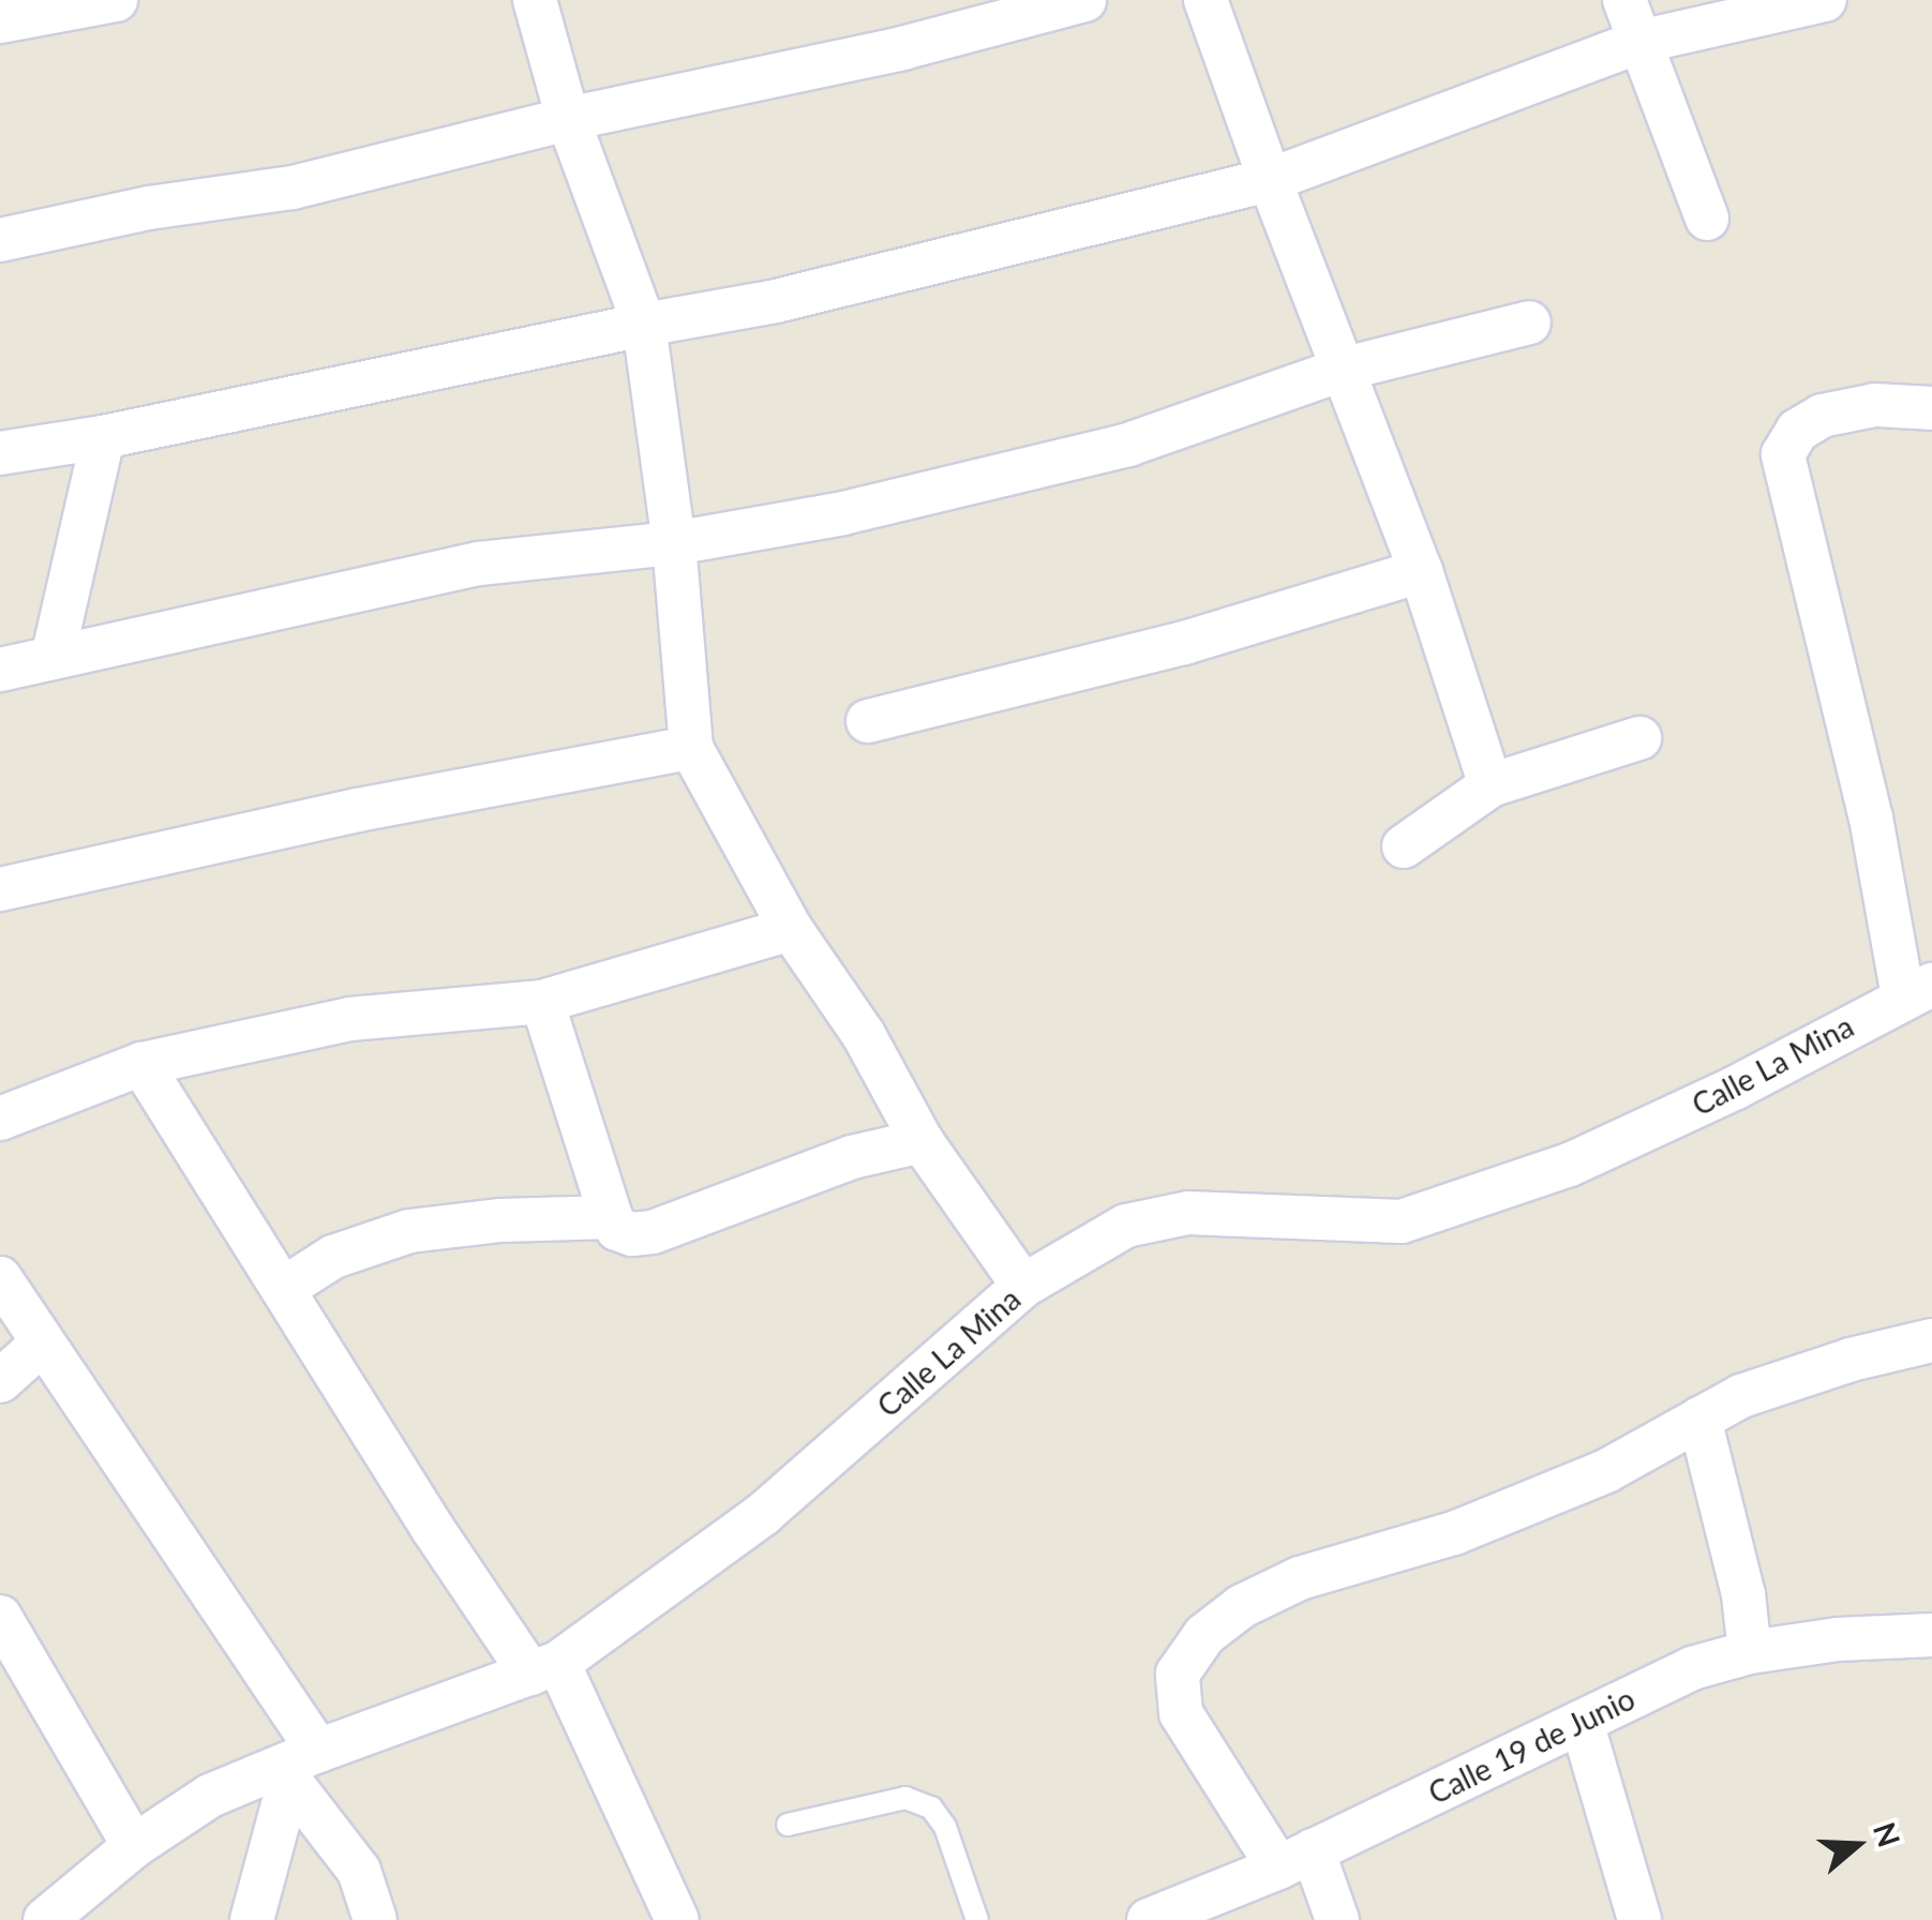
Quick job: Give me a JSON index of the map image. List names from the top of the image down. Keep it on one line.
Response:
{"streets":{"street":["Calle La Mina","Calle 19 de Junio"]},"north":"right"}
